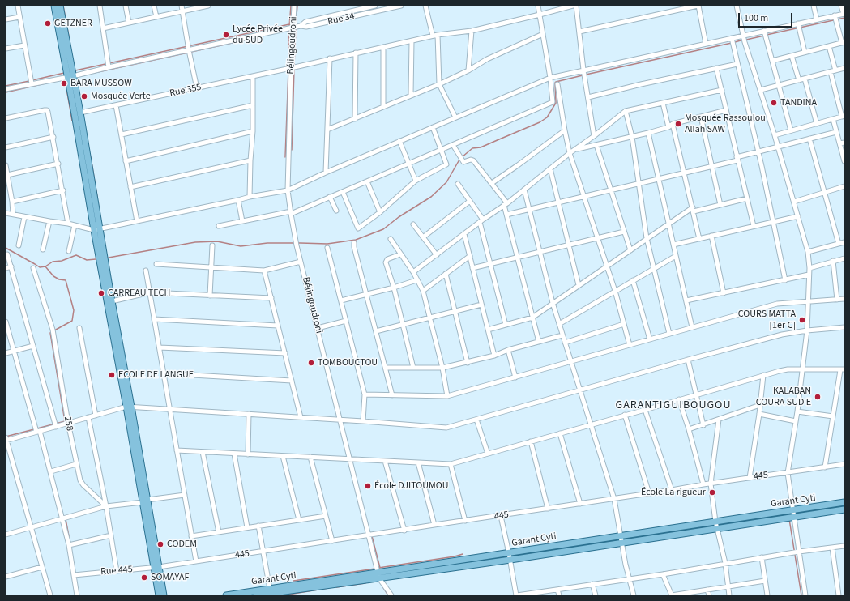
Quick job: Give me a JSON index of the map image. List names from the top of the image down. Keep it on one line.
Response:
{"streets":{"main road":["Garant Cyti"],"street":["Rue 34","Bélingoudroni","Rue 355","258","445","Rue 445"]},"crossings":[["Rue 34","Bélingoudroni"],["Bélingoudroni","Rue 355"],["Bélingoudroni","445"],["Bélingoudroni","Garant Cyti"],["445","Rue 445"]],"districts":["GARANTIGUIBOUGOU"],"places":["GETZNER","Lycée Privée du SUD","BARA MUSSOW","Mosquée Verte","TANDINA","Mosquée Rassoulou Allah SAW","CARREAU TECH","COURS MATTA [1er C]","TOMBOUCTOU","ECOLE DE LANGUE","KALABAN COURA SUD E","École DJITOUMOU","École La rigueur","CODEM","SOMAYAF"],"scale_bar":"100 m"}
